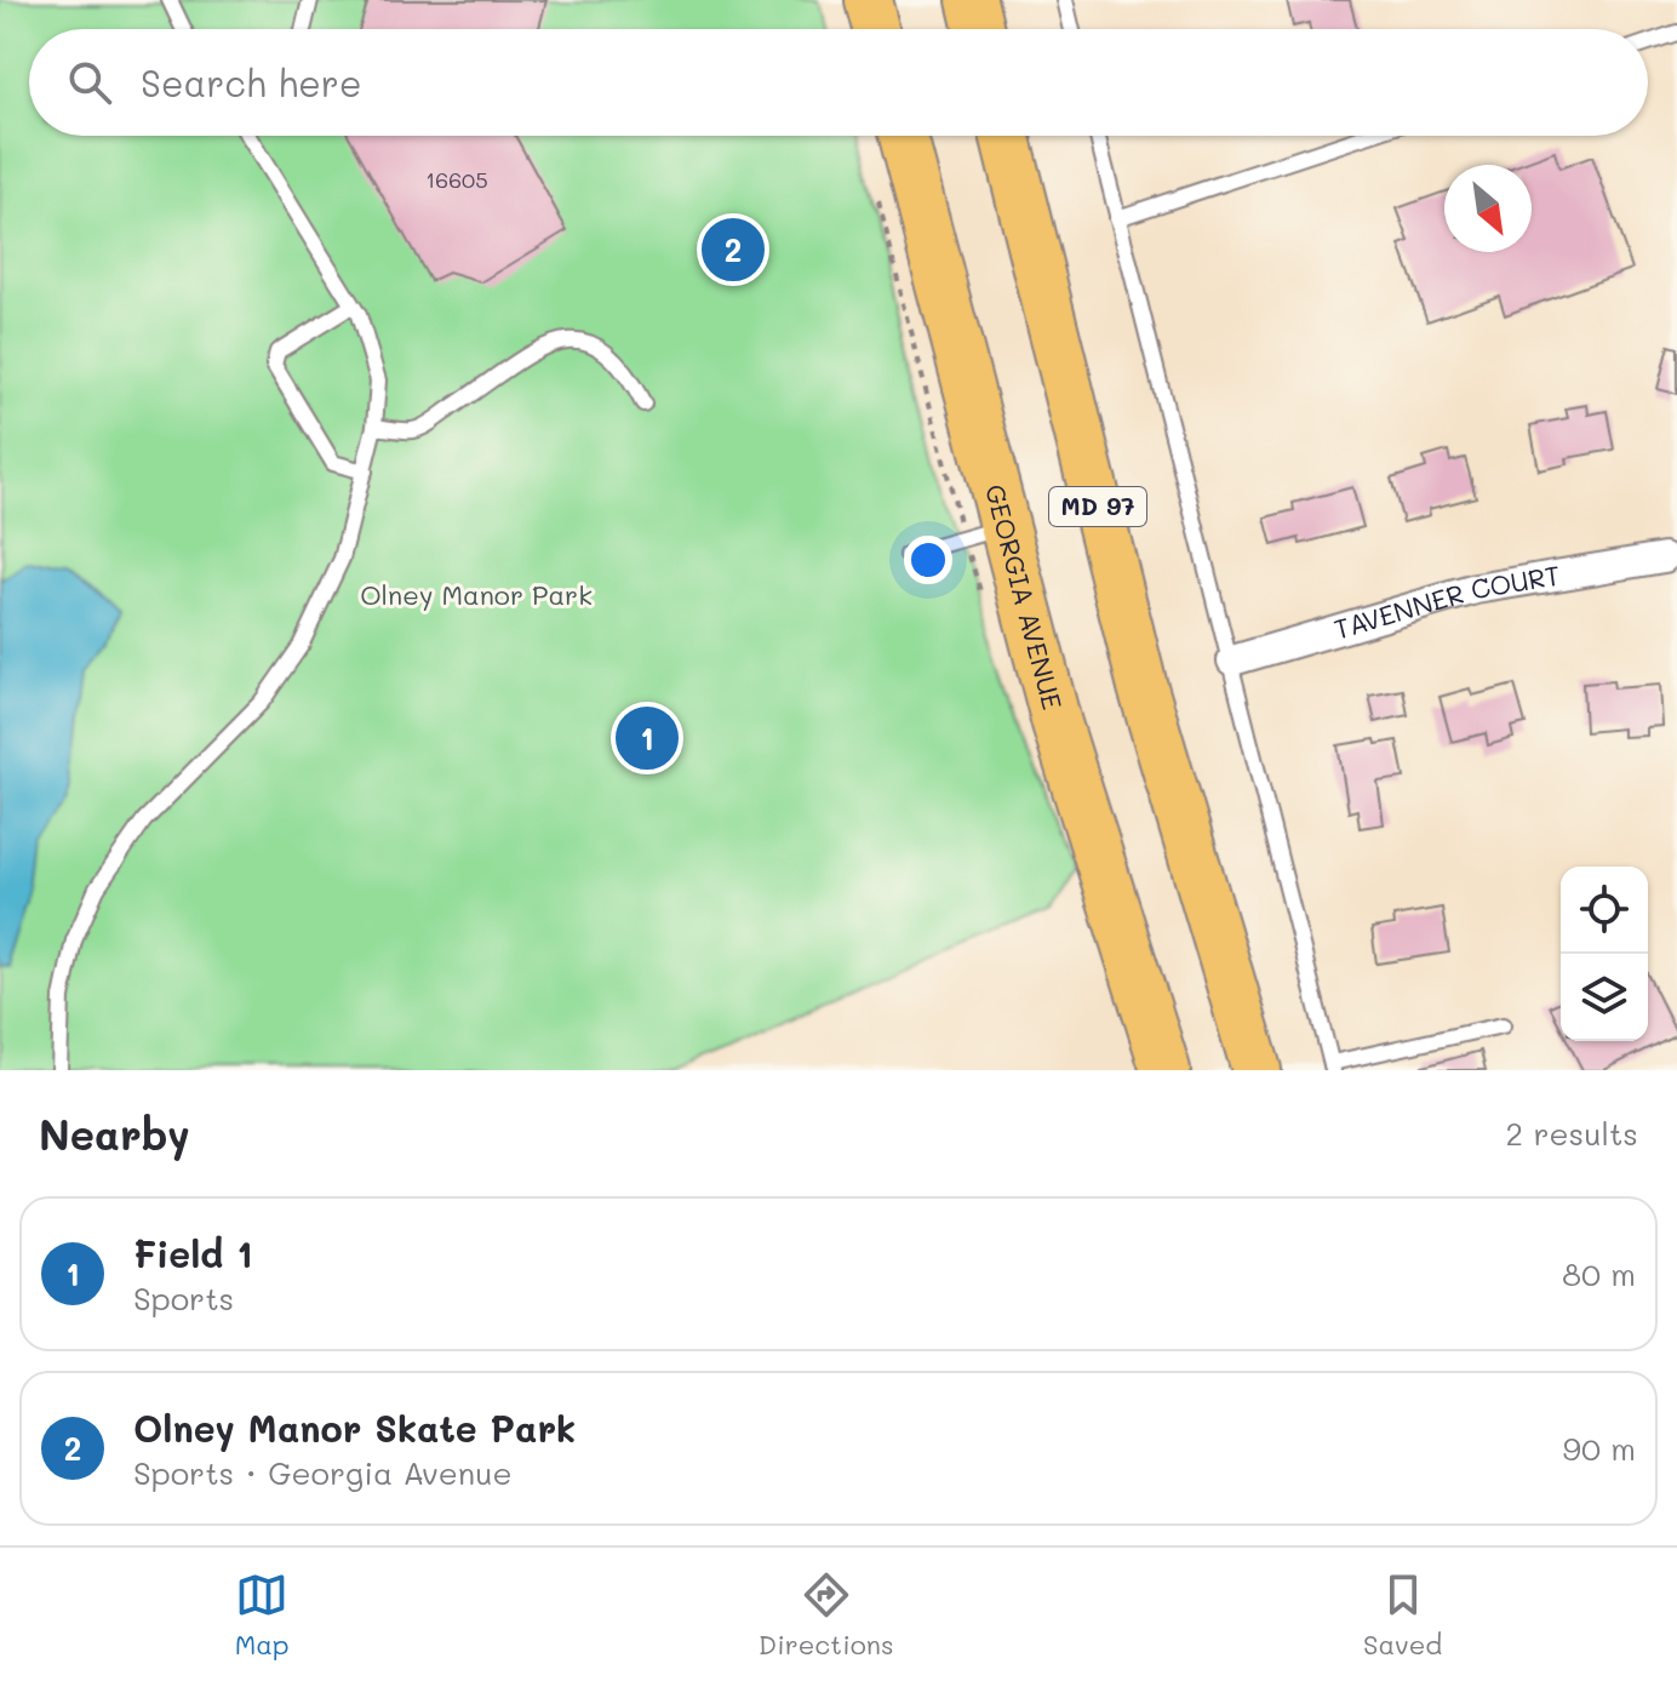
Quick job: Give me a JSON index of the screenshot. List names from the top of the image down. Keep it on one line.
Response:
{"streets":{"main road":["MD 97","GEORGIA AVENUE"],"street":["TAVENNER COURT"]},"parks":["Olney Manor Park"],"house_numbers":["16605"],"north":"bottom right","page":{"search":"Search here","pins":["2","1"],"heading":["Nearby","2 results"],"list":[{"mark":"1","name":"Field 1","note":"Sports","value":"80 m"},{"mark":"2","name":"Olney Manor Skate Park","note":"Sports · Georgia Avenue","value":"90 m"}],"nav":["Map","Directions","Saved"]}}
